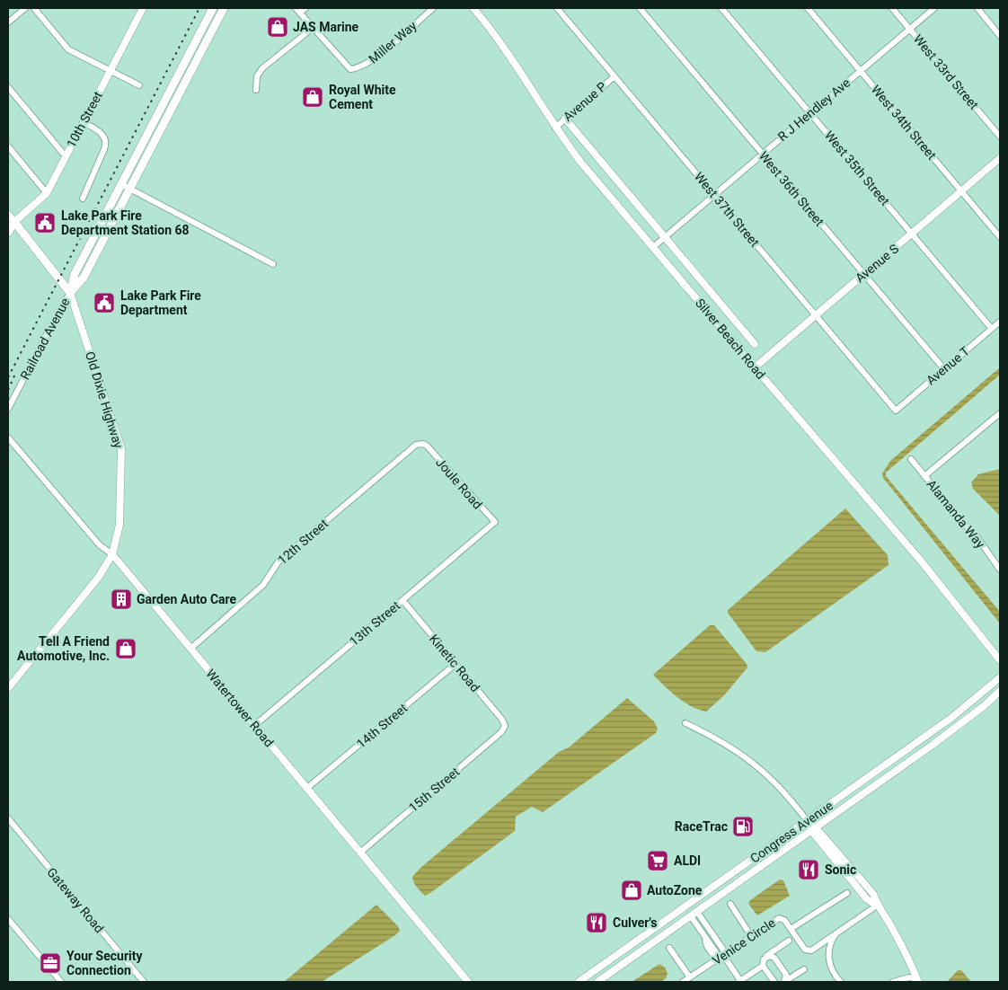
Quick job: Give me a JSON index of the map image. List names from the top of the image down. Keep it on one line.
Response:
{"streets":{"main road":["10th Street"],"street":["Miller Way","West 33rd Street","Avenue P","R J Hendley Ave","West 34th Street","West 35th Street","West 36th Street","West 37th Street","Avenue S","Railroad Avenue","Silver Beach Road","Avenue T","Old Dixie Highway","Joule Road","Alamanda Way","12th Street","13th Street","Kinetic Road","Watertower Road","14th Street","15th Street","Congress Avenue","Gateway Road","Venice Circle"]},"crossings":[["West 33rd Street","R J Hendley Ave"],["Avenue P","West 37th Street"],["Avenue P","Silver Beach Road"],["R J Hendley Ave","West 34th Street"],["R J Hendley Ave","West 35th Street"],["R J Hendley Ave","West 36th Street"],["R J Hendley Ave","West 37th Street"],["R J Hendley Ave","Silver Beach Road"],["West 34th Street","Avenue S"],["West 35th Street","Avenue S"],["West 35th Street","Avenue T"],["West 36th Street","Avenue S"],["West 36th Street","Avenue T"],["West 37th Street","Avenue S"],["West 37th Street","Avenue T"],["Avenue S","Silver Beach Road"],["Railroad Avenue","Old Dixie Highway"],["Old Dixie Highway","Watertower Road"],["Joule Road","12th Street"],["Joule Road","13th Street"],["12th Street","Watertower Road"],["13th Street","Kinetic Road"],["13th Street","Watertower Road"],["Kinetic Road","14th Street"],["Kinetic Road","15th Street"],["Watertower Road","14th Street"],["Watertower Road","15th Street"]],"places":{"shop":["JAS Marine","Royal White Cement","Tell A Friend Automotive, Inc.","AutoZone"],"public building":["Lake Park Fire Department Station 68","Lake Park Fire Department"],"building":["Garden Auto Care"],"fuel station":["RaceTrac"],"supermarket":["ALDI"],"restaurant":["Sonic","Culver's"],"office":["Your Security Connection"]}}
